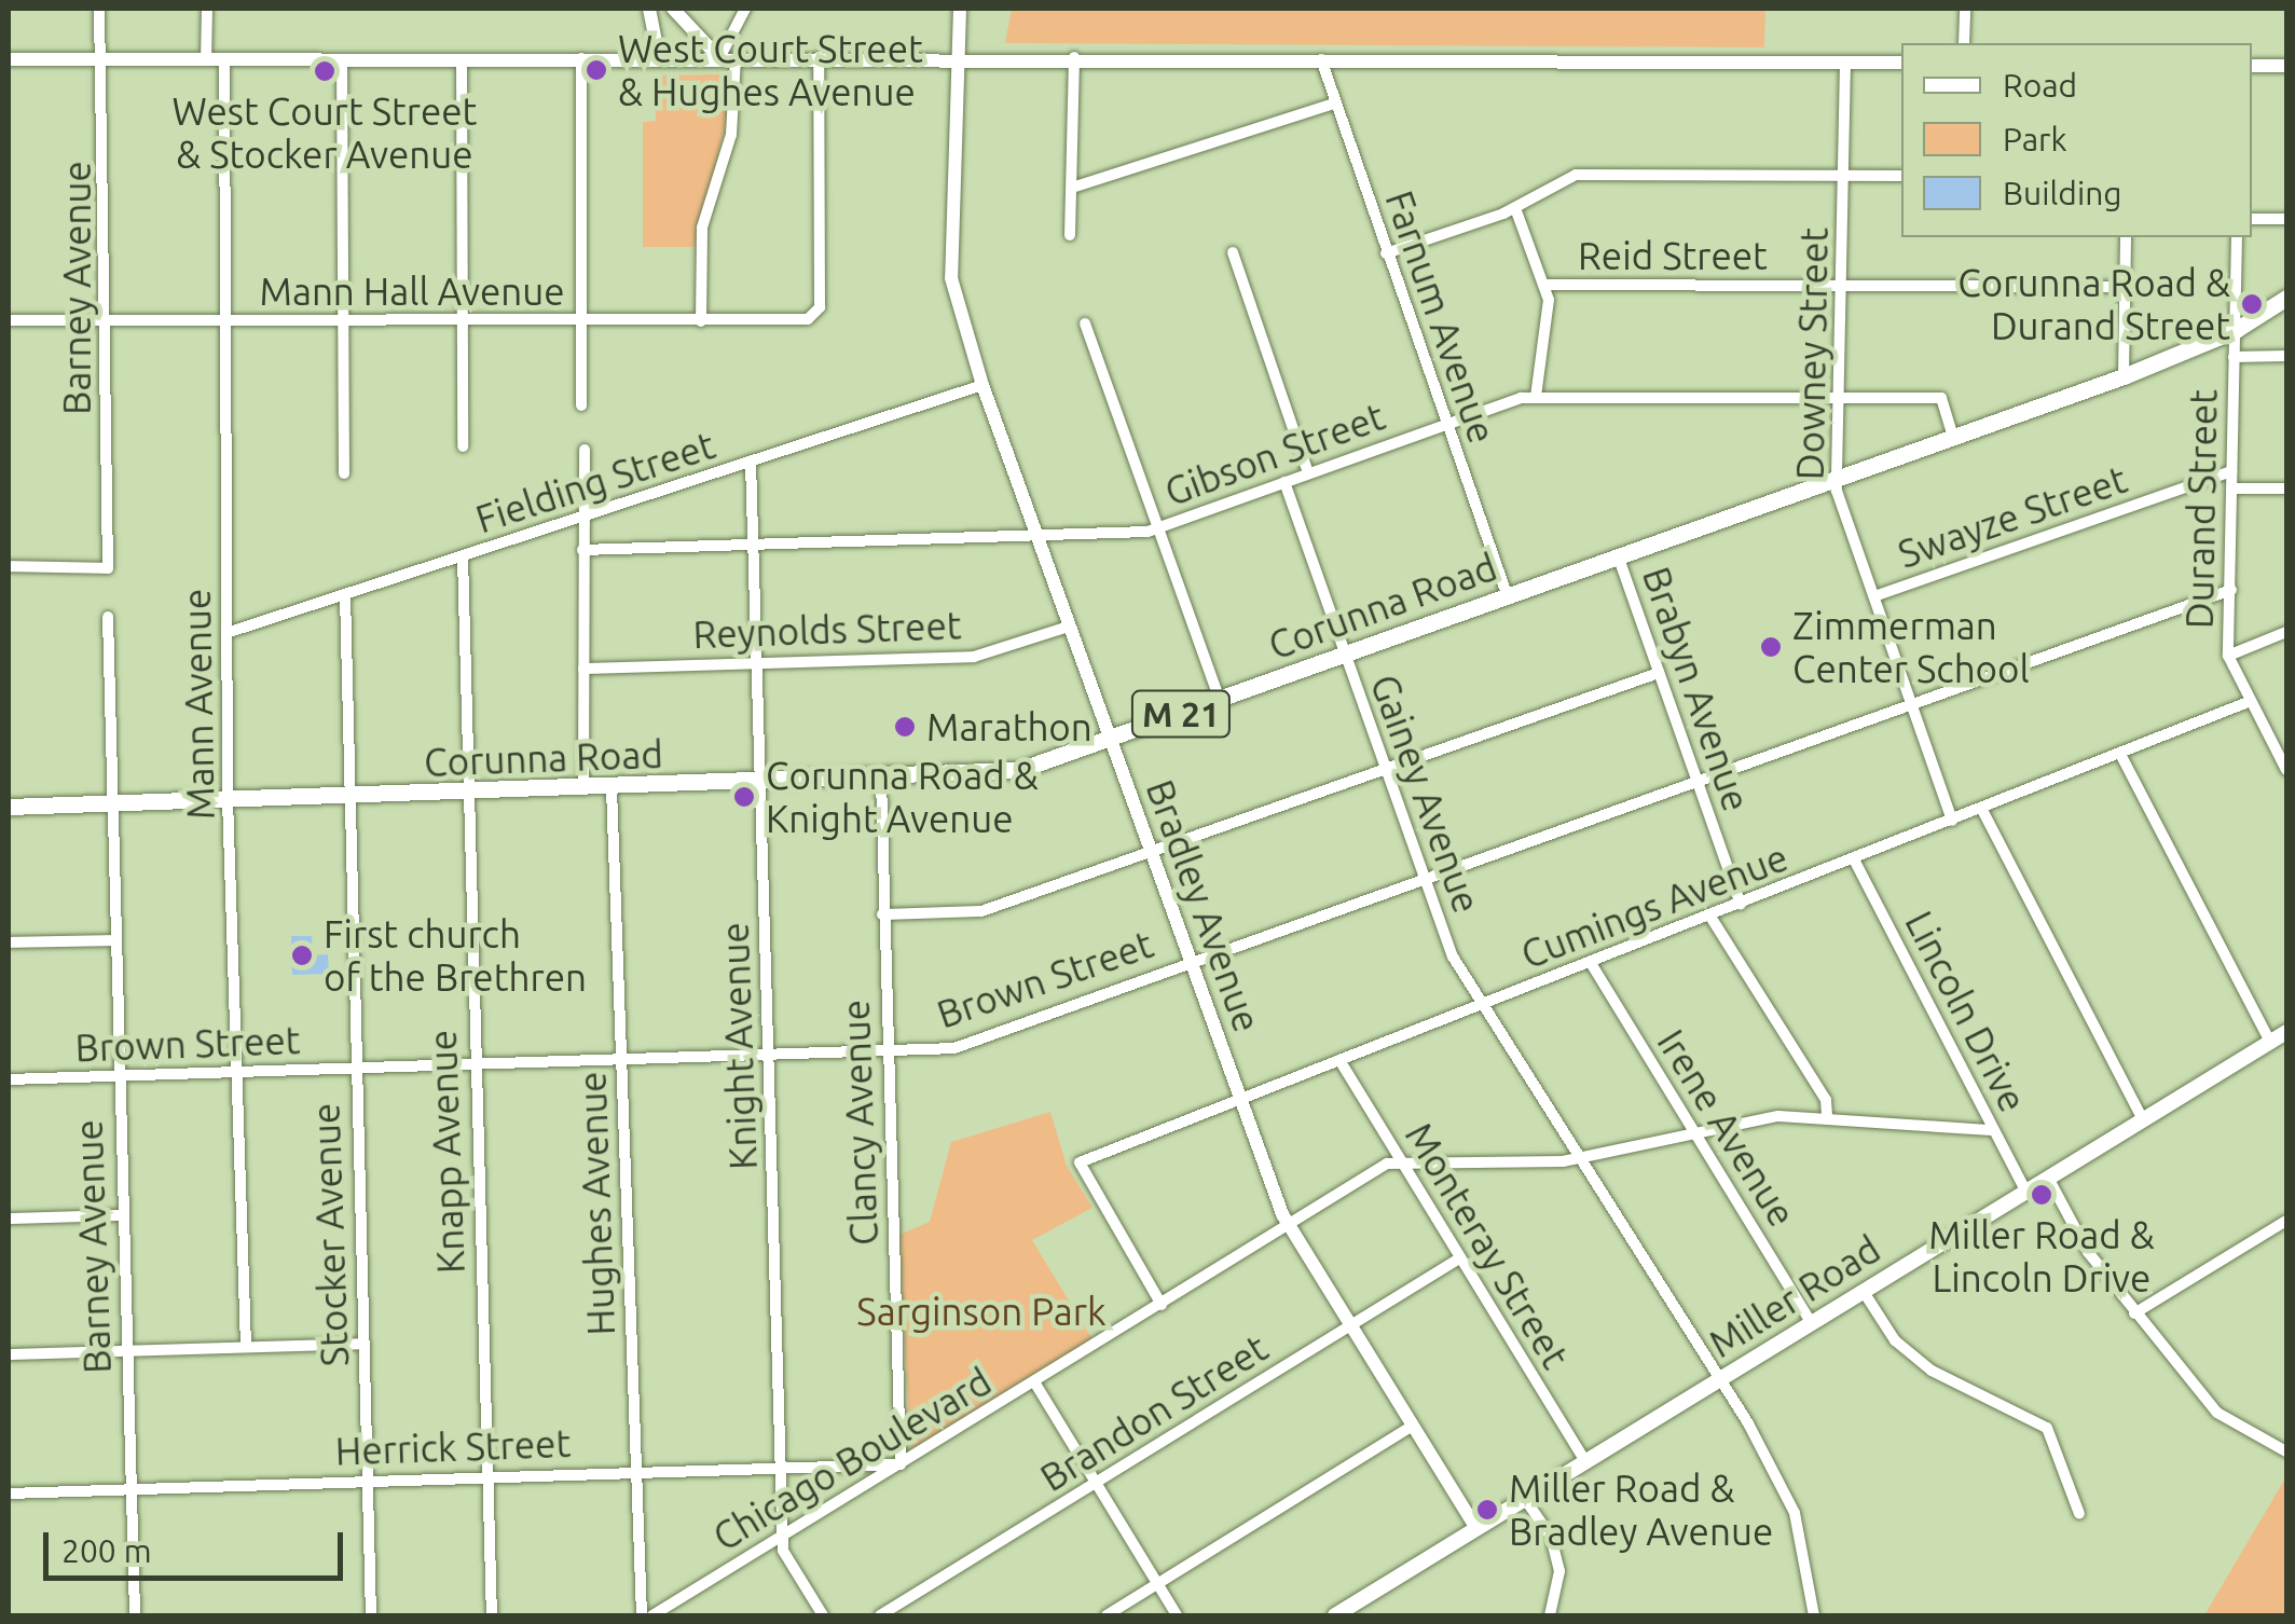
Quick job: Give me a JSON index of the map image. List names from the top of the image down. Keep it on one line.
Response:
{"streets":{"main road":["Corunna Road","M 21","Miller Road"],"street":["Reid Street","Barney Avenue","Mann Hall Avenue","Farnum Avenue","Downey Street","Gibson Street","Fielding Street","Durand Street","Swayze Street","Reynolds Street","Brabyn Avenue","Mann Avenue","Gainey Avenue","Bradley Avenue","Cumings Avenue","Brown Street","Lincoln Drive","Knight Avenue","Clancy Avenue","Irene Avenue","Knapp Avenue","Hughes Avenue","Stocker Avenue","Monteray Street","Brandon Street","Herrick Street","Chicago Boulevard"]},"crossings":[["Reid Street","Downey Street"],["Barney Avenue","Mann Hall Avenue"],["Barney Avenue","Corunna Road"],["Barney Avenue","Brown Street"],["Barney Avenue","Herrick Street"],["Mann Hall Avenue","Mann Avenue"],["Farnum Avenue","Gibson Street"],["Farnum Avenue","Corunna Road"],["Downey Street","Gibson Street"],["Downey Street","Swayze Street"],["Downey Street","Corunna Road"],["Downey Street","Cumings Avenue"],["Downey Street","Brown Street"],["Gibson Street","Corunna Road"],["Gibson Street","Gainey Avenue"],["Gibson Street","Bradley Avenue"],["Gibson Street","Knight Avenue"],["Fielding Street","Mann Avenue"],["Fielding Street","Bradley Avenue"],["Fielding Street","Knight Avenue"],["Fielding Street","Knapp Avenue"],["Fielding Street","Stocker Avenue"],["Durand Street","Swayze Street"],["Durand Street","Corunna Road"],["Durand Street","Cumings Avenue"],["Durand Street","Brown Street"],["Corunna Road","Brabyn Avenue"],["Corunna Road","Mann Avenue"],["Corunna Road","Gainey Avenue"],["Corunna Road","Bradley Avenue"],["Corunna Road","Knight Avenue"],["Corunna Road","Clancy Avenue"],["Corunna Road","Knapp Avenue"],["Corunna Road","Hughes Avenue"],["Corunna Road","Stocker Avenue"],["Reynolds Street","Bradley Avenue"],["Reynolds Street","Knight Avenue"],["Brabyn Avenue","Cumings Avenue"],["Brabyn Avenue","Brown Street"],["Mann Avenue","Brown Street"],["Gainey Avenue","Cumings Avenue"],["Gainey Avenue","Brown Street"],["Gainey Avenue","Miller Road"],["Gainey Avenue","Chicago Boulevard"],["Bradley Avenue","Cumings Avenue"],["Bradley Avenue","Brown Street"],["Bradley Avenue","Miller Road"],["Bradley Avenue","Brandon Street"],["Bradley Avenue","Chicago Boulevard"],["Cumings Avenue","Lincoln Drive"],["Cumings Avenue","Irene Avenue"],["Cumings Avenue","Monteray Street"],["Cumings Avenue","Chicago Boulevard"],["Brown Street","Knight Avenue"],["Brown Street","Clancy Avenue"],["Brown Street","Knapp Avenue"],["Brown Street","Hughes Avenue"],["Brown Street","Stocker Avenue"],["Lincoln Drive","Miller Road"],["Lincoln Drive","Chicago Boulevard"],["Knight Avenue","Herrick Street"],["Knight Avenue","Chicago Boulevard"],["Clancy Avenue","Herrick Street"],["Clancy Avenue","Chicago Boulevard"],["Irene Avenue","Miller Road"],["Irene Avenue","Chicago Boulevard"],["Knapp Avenue","Herrick Street"],["Hughes Avenue","Herrick Street"],["Stocker Avenue","Herrick Street"],["Monteray Street","Miller Road"],["Monteray Street","Brandon Street"],["Monteray Street","Chicago Boulevard"],["Herrick Street","Chicago Boulevard"]],"parks":["Sarginson Park"],"places":["West Court Street & Hughes Avenue","West Court Street & Stocker Avenue","Corunna Road & Durand Street","Zimmerman Center School","Marathon","Corunna Road & Knight Avenue","First church of the Brethren","Miller Road & Lincoln Drive","Miller Road & Bradley Avenue"],"legend":["Road","Park","Building"],"scale_bar":"200 m"}
